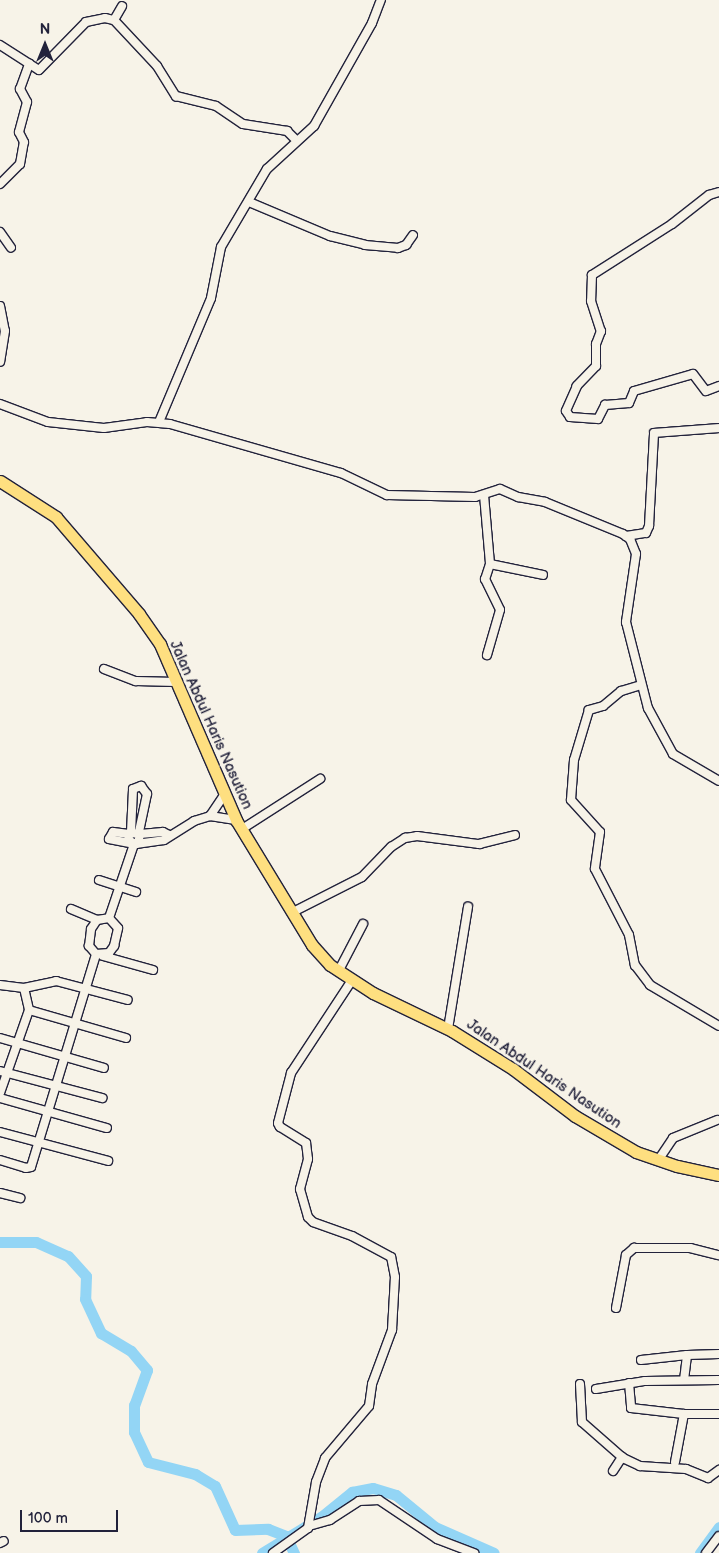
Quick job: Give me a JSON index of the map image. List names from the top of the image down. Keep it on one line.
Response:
{"streets":{"main road":["Jalan Abdul Haris Nasution"]},"scale_bar":"100 m","north":"top"}
